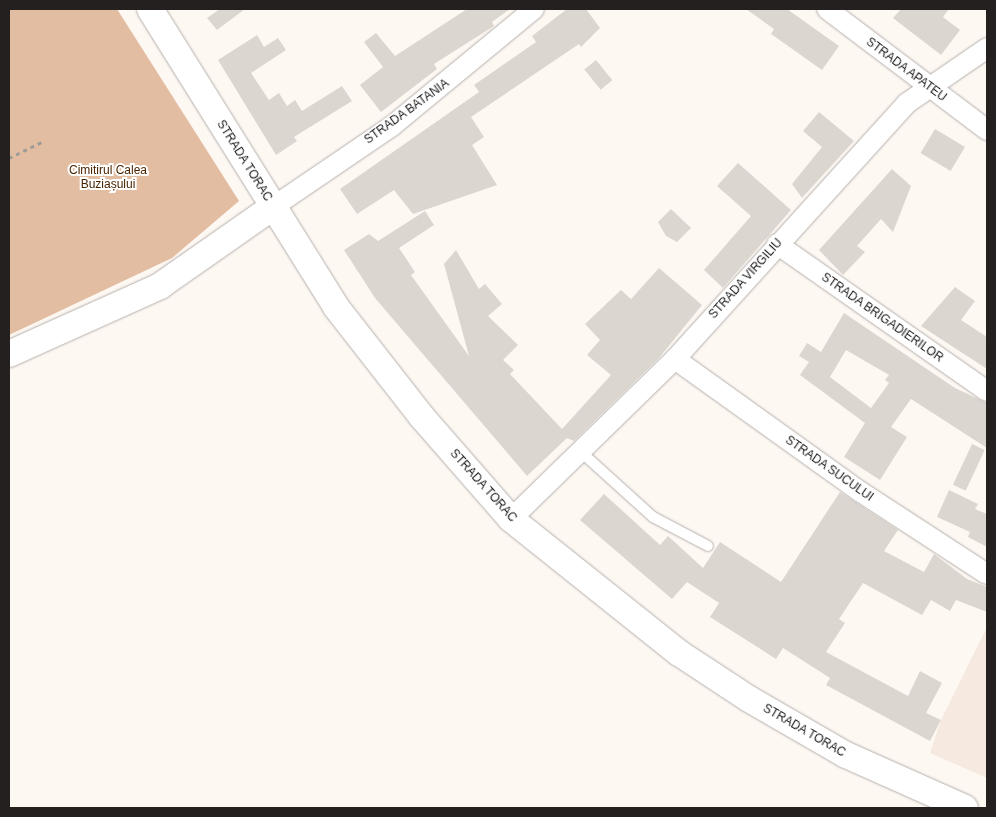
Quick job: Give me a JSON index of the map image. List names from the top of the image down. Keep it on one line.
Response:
{"streets":{"street":["STRADA APATEU","STRADA BATANIA","STRADA TORAC","STRADA VIRGILIU","STRADA BRIGADIERILOR","STRADA SUCULUI"]},"crossings":[["STRADA APATEU","STRADA VIRGILIU"],["STRADA BATANIA","STRADA TORAC"],["STRADA TORAC","STRADA VIRGILIU"],["STRADA VIRGILIU","STRADA BRIGADIERILOR"],["STRADA VIRGILIU","STRADA SUCULUI"]],"parks":["Cimitirul Calea Buziașului"]}
